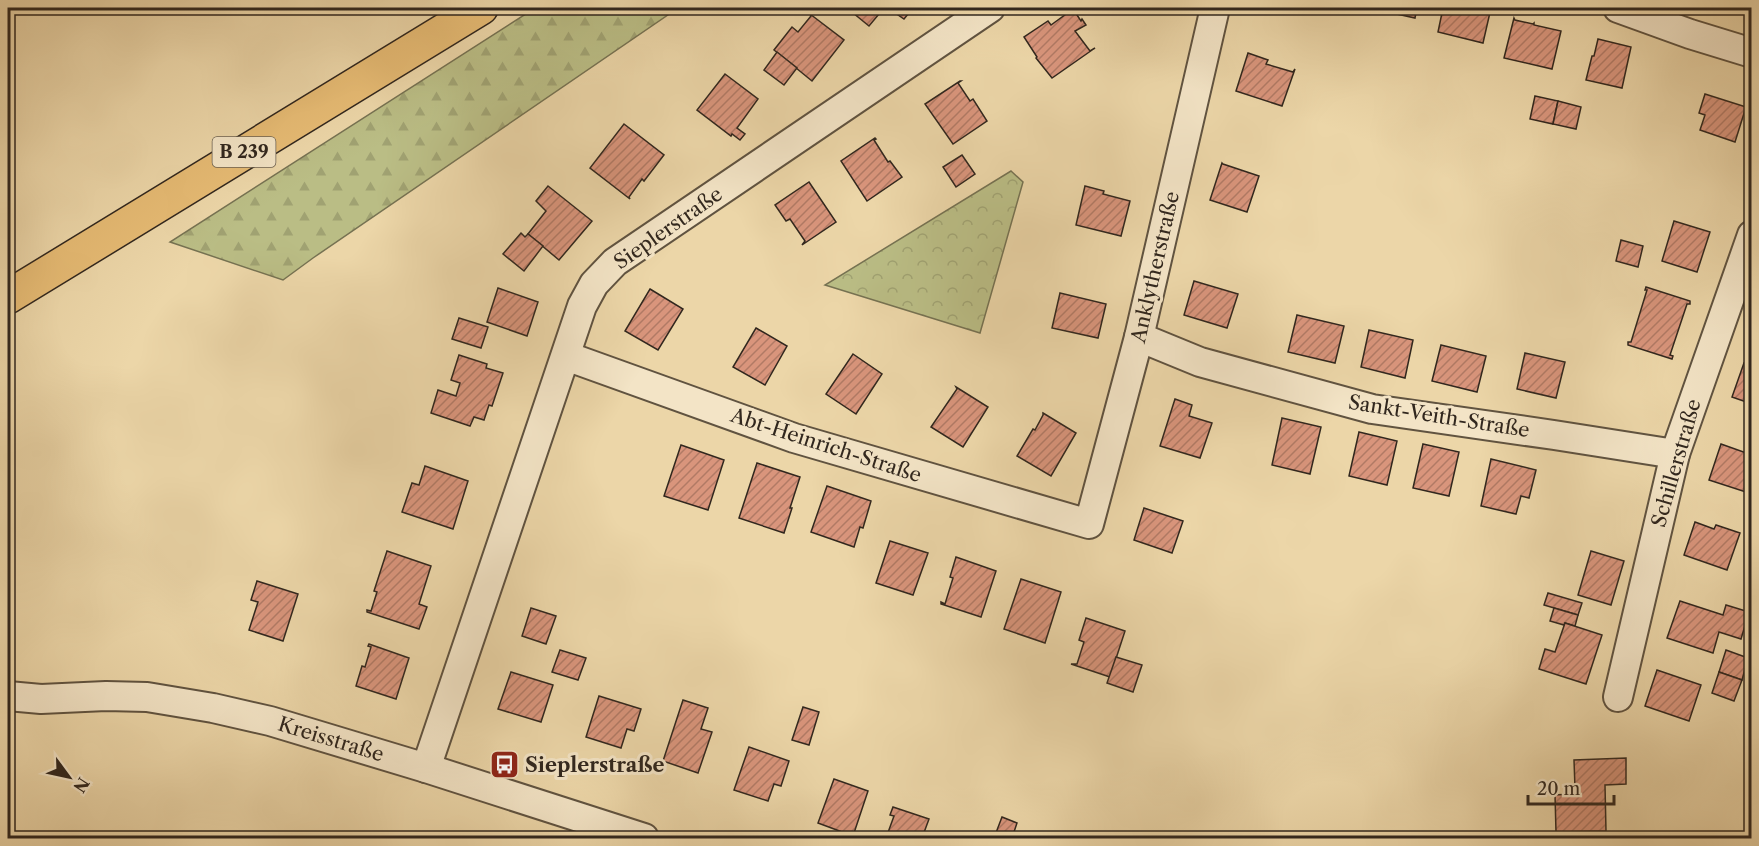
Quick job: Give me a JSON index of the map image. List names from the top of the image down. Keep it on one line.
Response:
{"streets":{"main road":["B 239"],"street":["Sieplerstraße","Anklytherstraße","Sankt-Veith-Straße","Abt-Heinrich-Straße","Schillerstraße","Kreisstraße"]},"crossings":[["Sieplerstraße","Abt-Heinrich-Straße"],["Sieplerstraße","Kreisstraße"],["Anklytherstraße","Sankt-Veith-Straße"],["Anklytherstraße","Abt-Heinrich-Straße"],["Sankt-Veith-Straße","Schillerstraße"]],"places":{"bus stop":["Sieplerstraße"]},"scale_bar":"20 m","north":"bottom right"}
